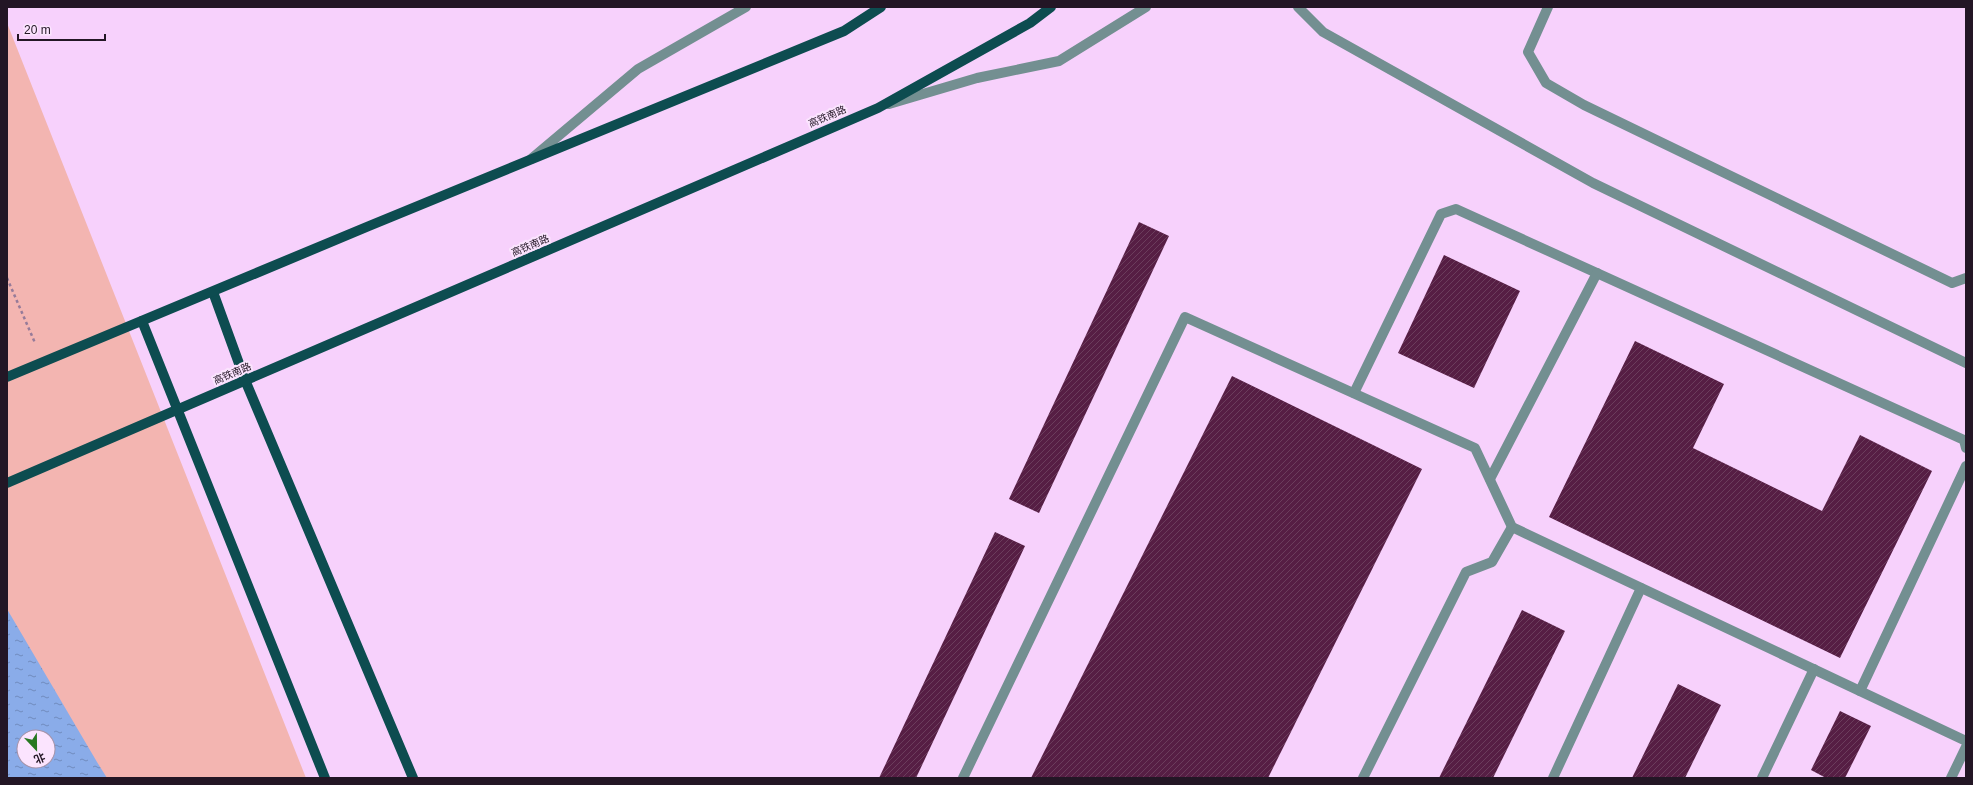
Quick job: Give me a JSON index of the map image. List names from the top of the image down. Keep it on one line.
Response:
{"streets":{"main road":["高铁南路"]},"scale_bar":"20 m","north":"bottom"}
